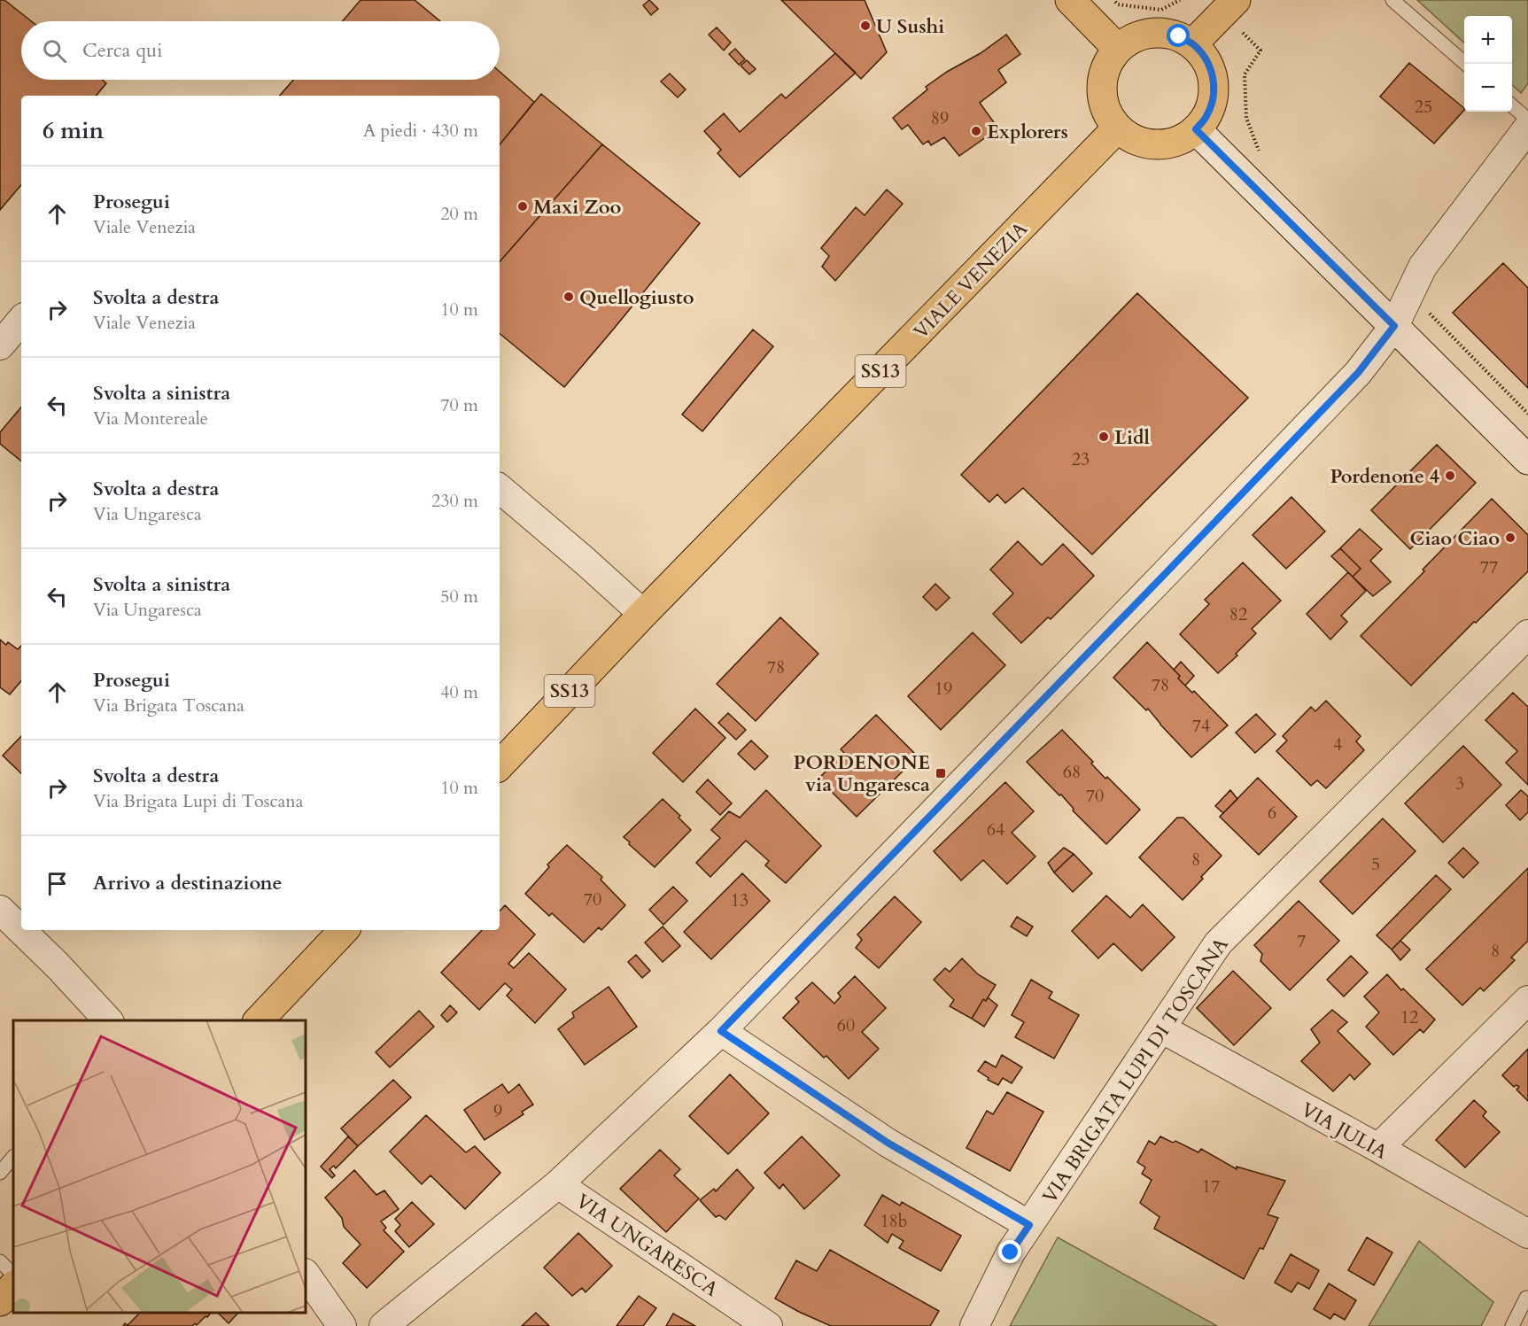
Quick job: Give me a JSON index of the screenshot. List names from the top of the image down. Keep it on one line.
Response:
{"streets":{"main road":["VIALE VENEZIA","SS13"],"street":["VIA BRIGATA LUPI DI TOSCANA","VIA JULIA","VIA UNGARESCA"]},"crossings":[["VIA BRIGATA LUPI DI TOSCANA","VIA JULIA"]],"places":{"other":["U Sushi","Explorers","Maxi Zoo","Quellogiusto","Lidl","Pordenone 4","Ciao Ciao"],"transit":["PORDENONE via Ungaresca"]},"house_numbers":["25","89","23","77","82","78","78","19","74","4","68","3","70","6","64","8","5","70","13","7","8","12","60","9","17","18b"],"page":{"map_buttons":["+","−"],"search":"Cerca qui","heading":["6 min","A piedi · 430 m"],"list":[["Prosegui","Viale Venezia","20 m"],["Svolta a destra","Viale Venezia","10 m"],["Svolta a sinistra","Via Montereale","70 m"],["Svolta a destra","Via Ungaresca","230 m"],["Svolta a sinistra","Via Ungaresca","50 m"],["Prosegui","Via Brigata Toscana","40 m"],["Svolta a destra","Via Brigata Lupi di Toscana","10 m"],"Arrivo a destinazione"]}}
